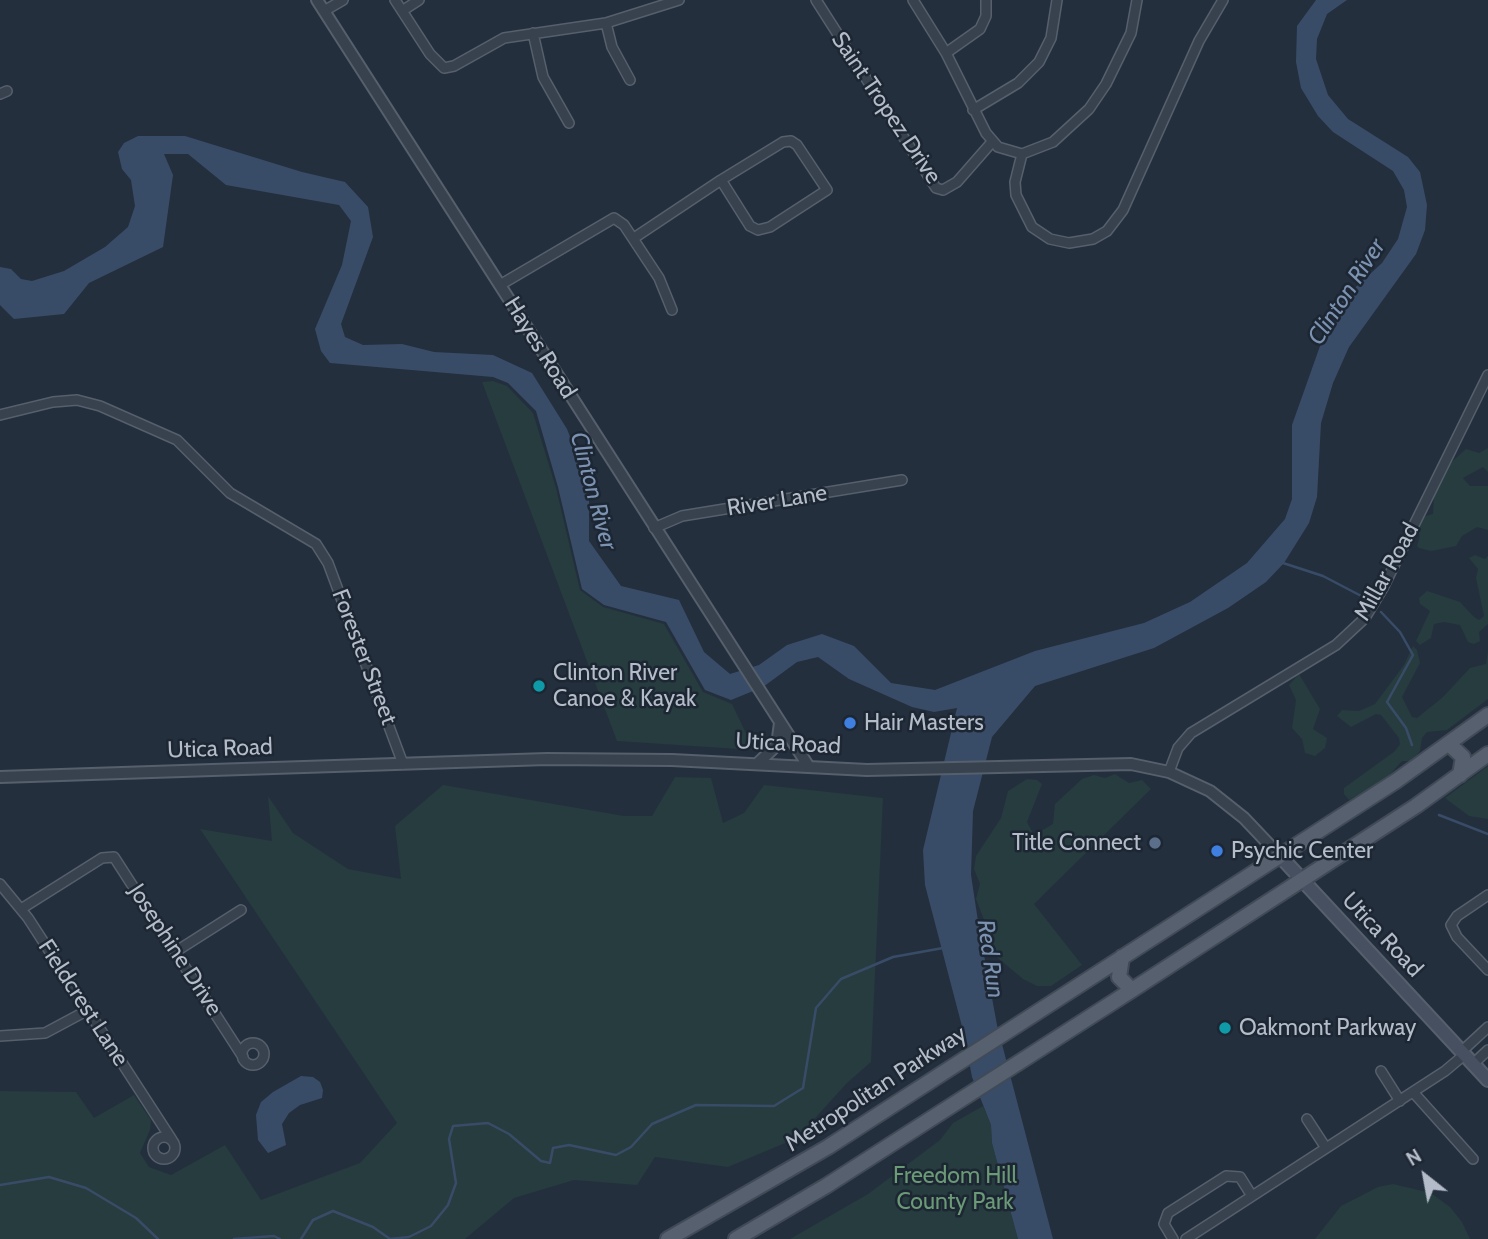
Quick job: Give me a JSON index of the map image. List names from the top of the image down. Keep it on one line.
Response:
{"streets":{"main road":["Utica Road","Metropolitan Parkway"],"street":["Saint Tropez Drive","Hayes Road","River Lane","Millar Road","Forester Street","Josephine Drive","Fieldcrest Lane"]},"crossings":[["Hayes Road","River Lane"],["Hayes Road","Utica Road"],["Millar Road","Utica Road"],["Forester Street","Utica Road"],["Utica Road","Metropolitan Parkway"],["Josephine Drive","Fieldcrest Lane"]],"water":["Clinton River","Red Run"],"parks":["Freedom Hill County Park"],"places":["Clinton River Canoe & Kayak","Hair Masters","Title Connect","Psychic Center","Oakmont Parkway"],"north":"top left"}
